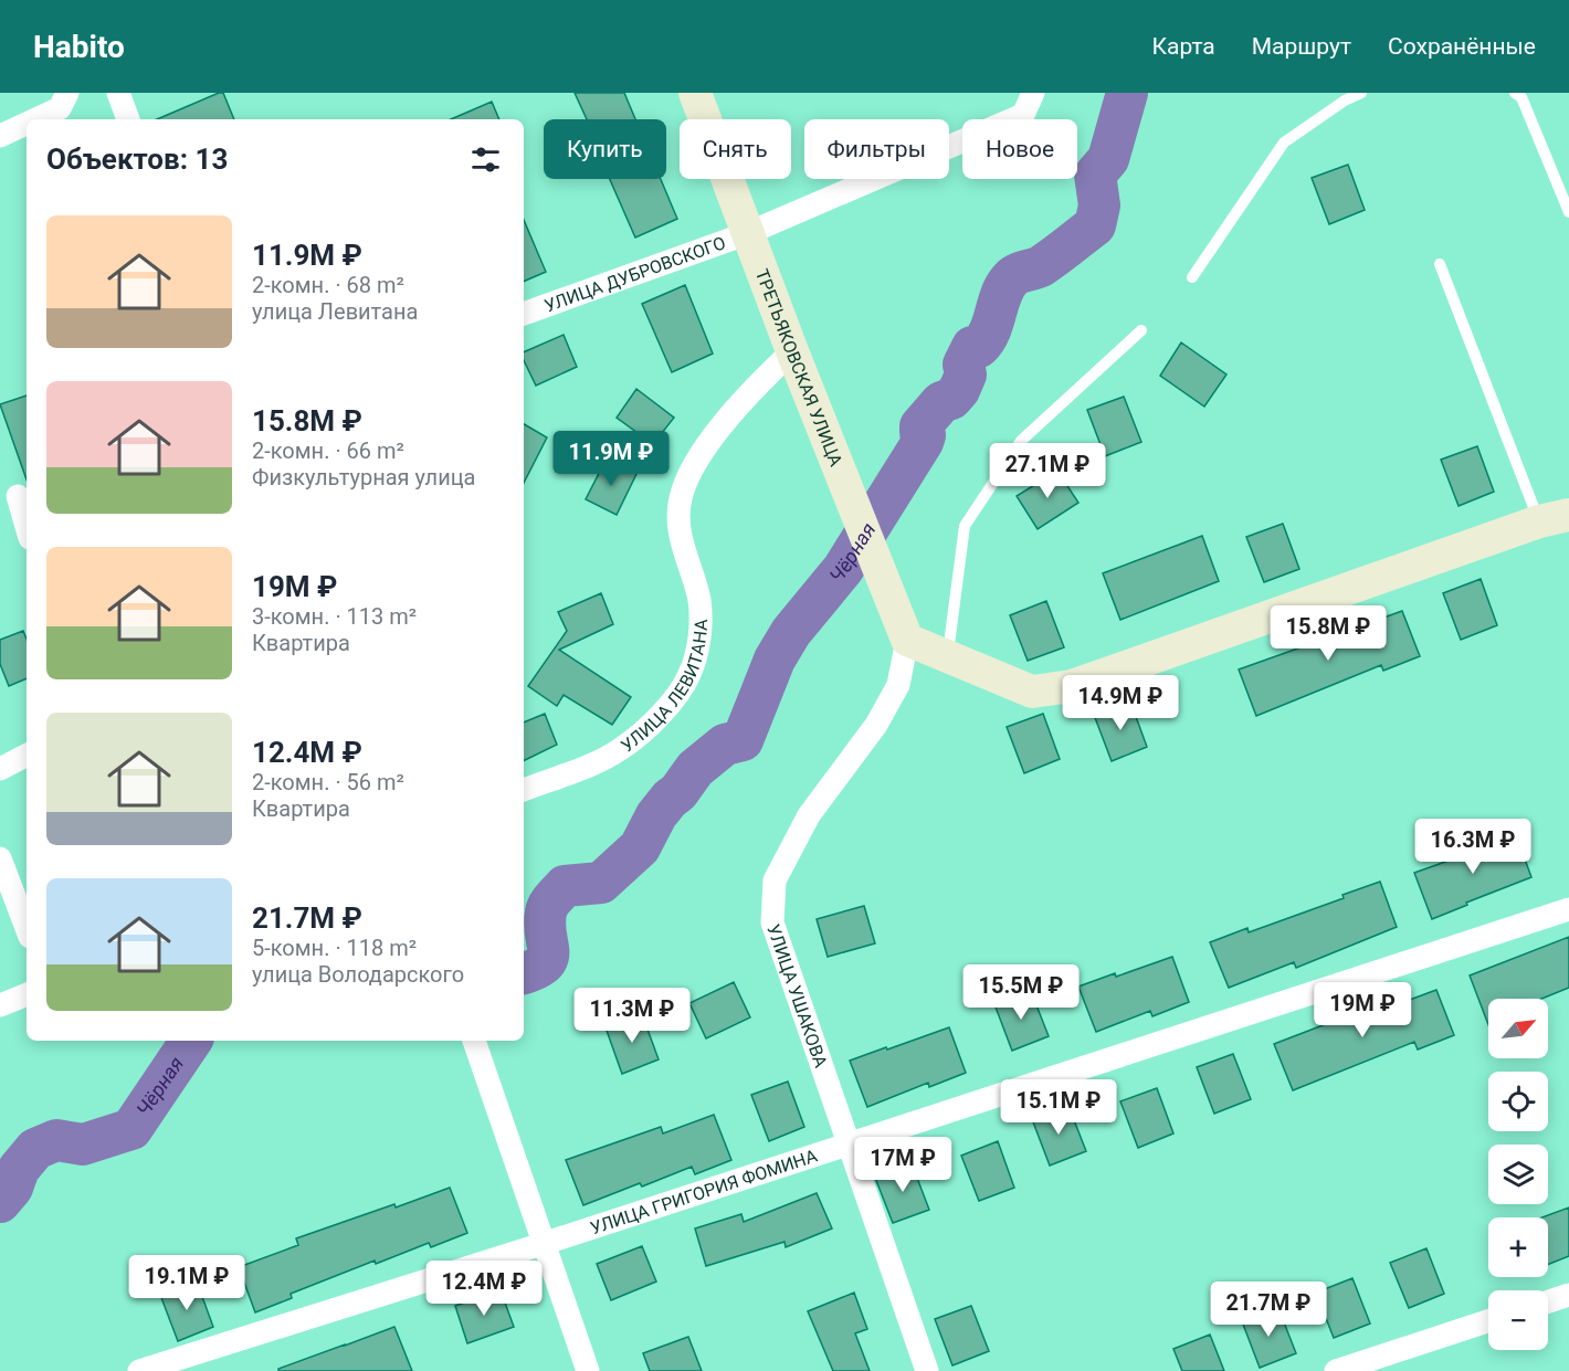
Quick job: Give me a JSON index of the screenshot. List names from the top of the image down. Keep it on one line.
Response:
{"streets":{"street":["УЛИЦА ДУБРОВСКОГО","ТРЕТЬЯКОВСКАЯ УЛИЦА","УЛИЦА ЛЕВИТАНА","УЛИЦА УШАКОВА","УЛИЦА ГРИГОРИЯ ФОМИНА"]},"crossings":[["УЛИЦА ДУБРОВСКОГО","ТРЕТЬЯКОВСКАЯ УЛИЦА"],["ТРЕТЬЯКОВСКАЯ УЛИЦА","УЛИЦА ЛЕВИТАНА"],["ТРЕТЬЯКОВСКАЯ УЛИЦА","УЛИЦА УШАКОВА"],["УЛИЦА УШАКОВА","УЛИЦА ГРИГОРИЯ ФОМИНА"]],"water":["Чёрная"],"north":"top right","page":{"header":"Habito","nav":["Карта","Маршрут","Сохранённые"],"chip":["Купить","Снять","Фильтры","Новое"],"heading":"Объектов: 13","list":[{"name":"11.9M ₽","note":"2-комн. · 68 m² · улица Левитана"},{"name":"15.8M ₽","note":"2-комн. · 66 m² · Физкультурная улица"},{"name":"19M ₽","note":"3-комн. · 113 m² · Квартира"},{"name":"12.4M ₽","note":"2-комн. · 56 m² · Квартира"},{"name":"21.7M ₽","note":"5-комн. · 118 m² · улица Володарского"}],"price":["11.9M ₽","27.1M ₽","15.8M ₽","14.9M ₽","16.3M ₽","15.5M ₽","19M ₽","11.3M ₽","15.1M ₽","17M ₽","19.1M ₽","12.4M ₽","21.7M ₽"],"map_buttons":["+","−"]}}
